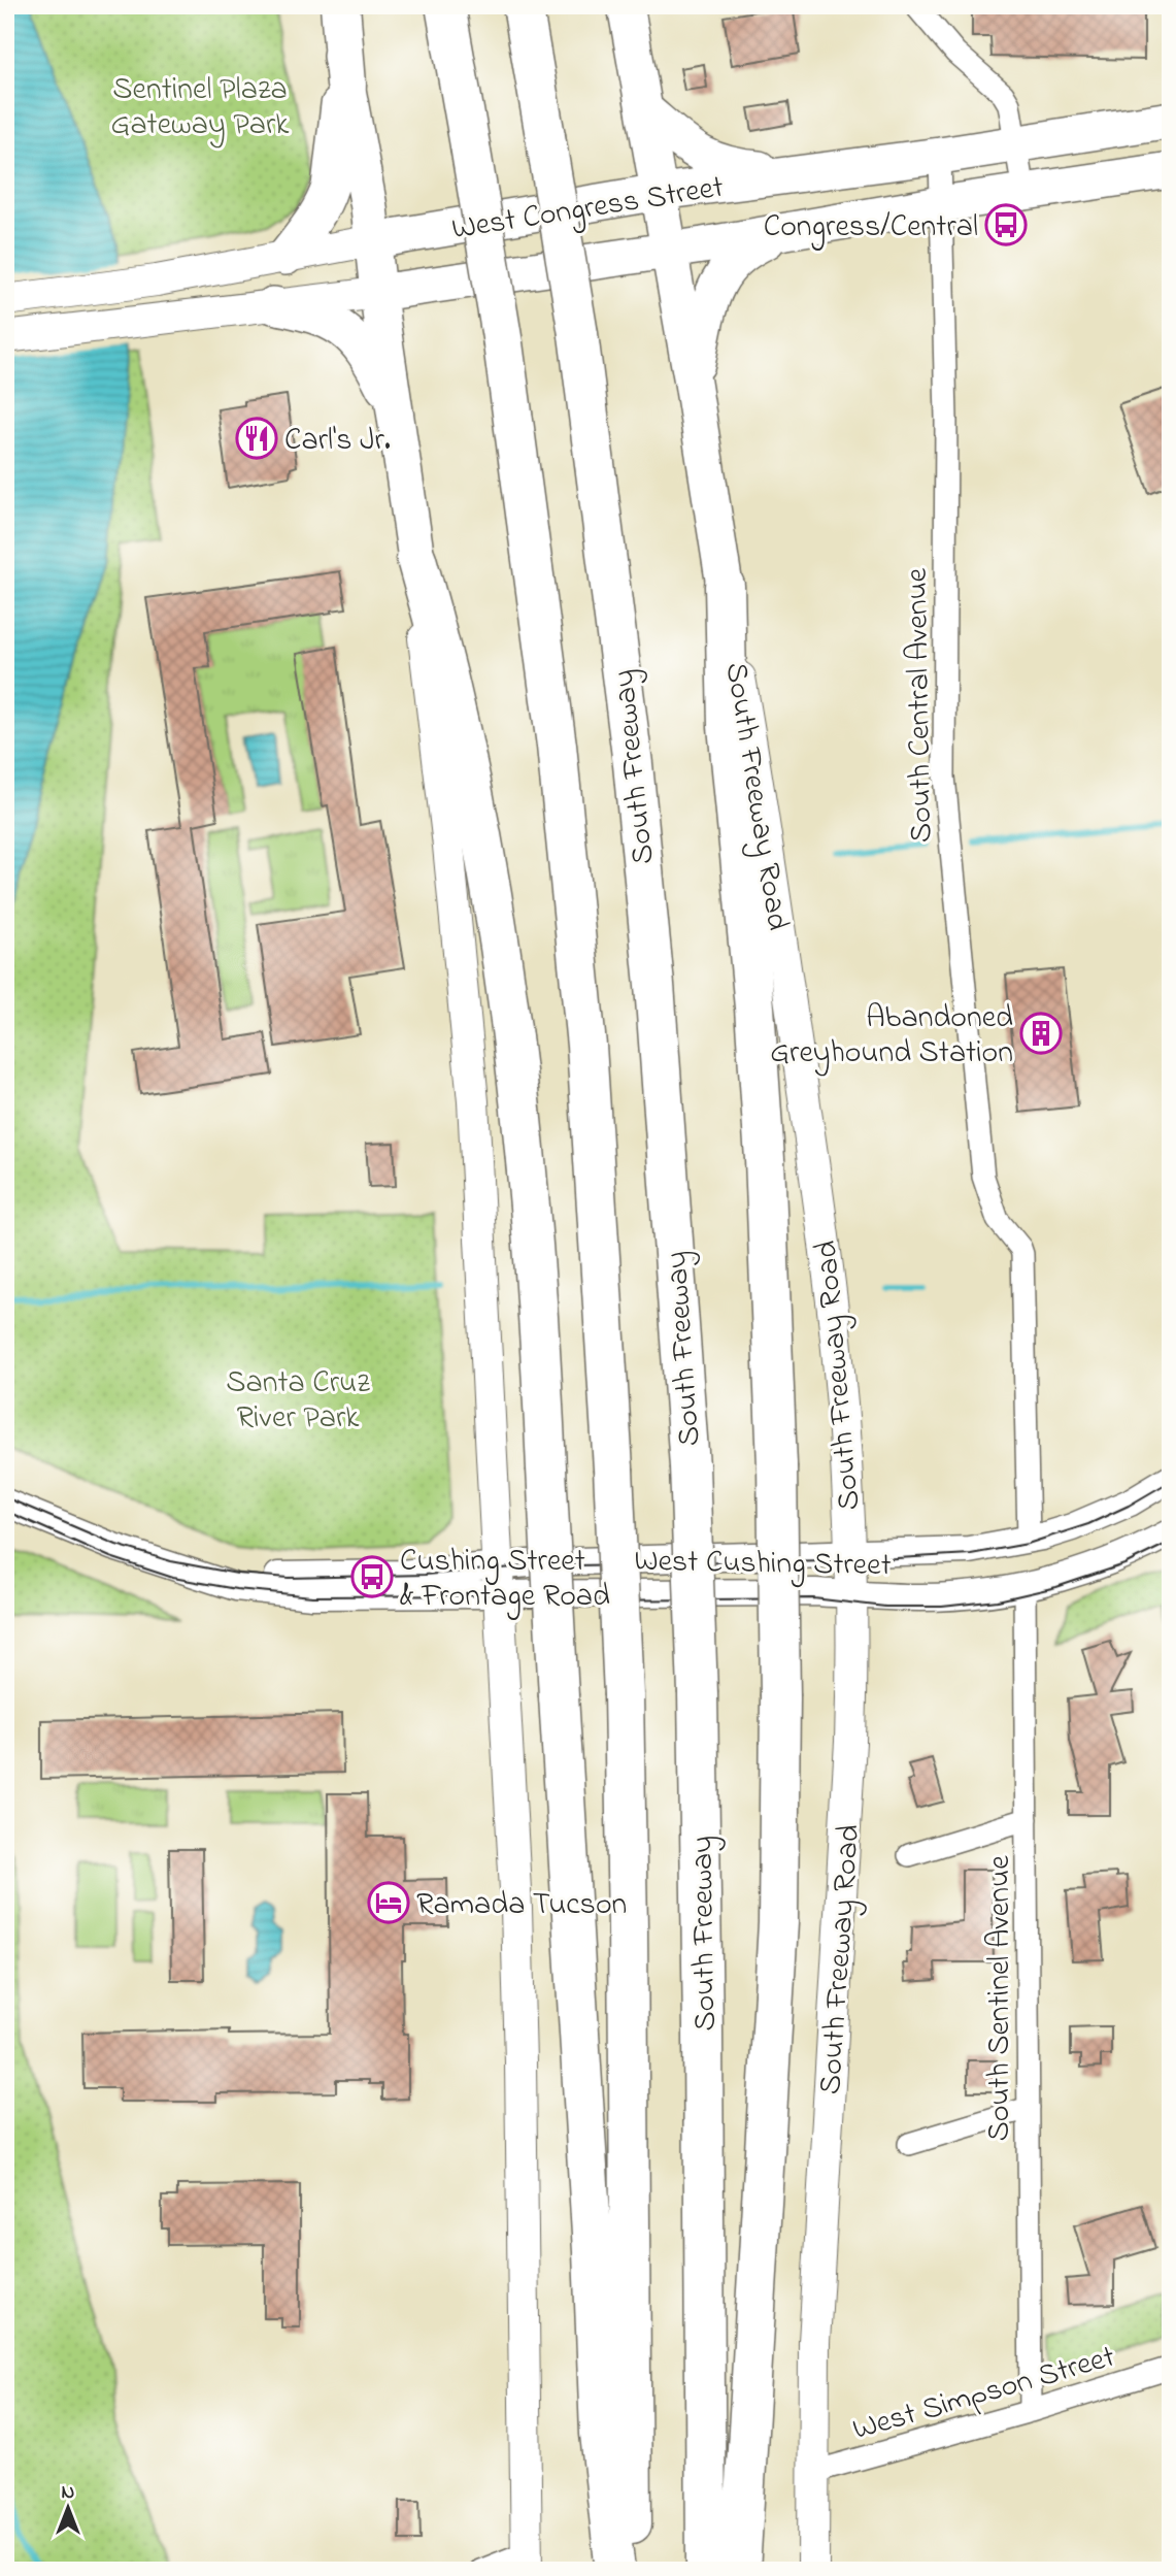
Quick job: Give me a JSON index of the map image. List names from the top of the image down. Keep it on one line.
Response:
{"streets":{"highway":["South Freeway"],"main road":["West Congress Street","South Freeway Road"],"street":["South Central Avenue","West Cushing Street","South Sentinel Avenue","West Simpson Street"]},"crossings":[["West Congress Street","South Central Avenue"],["West Congress Street","South Freeway Road"],["South Central Avenue","West Cushing Street"],["South Freeway Road","West Cushing Street"],["South Freeway Road","West Simpson Street"],["West Cushing Street","South Sentinel Avenue"],["South Sentinel Avenue","West Simpson Street"]],"parks":["Sentinel Plaza Gateway Park","Santa Cruz River Park"],"places":{"bus stop":["Congress/Central","Cushing Street & Frontage Road"],"restaurant":["Carl's Jr."],"building":["Abandoned Greyhound Station"],"hotel":["Ramada Tucson"]},"north":"top"}
